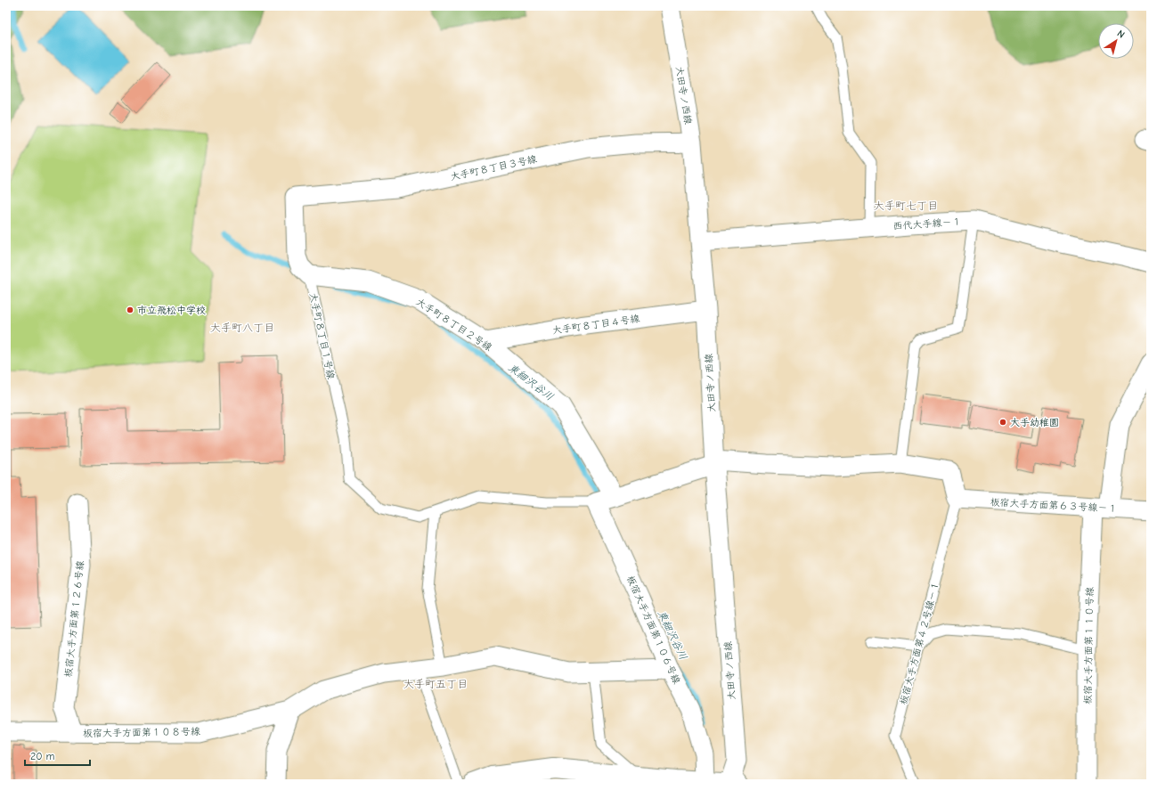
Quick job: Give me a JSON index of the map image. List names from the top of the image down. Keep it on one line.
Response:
{"streets":{"street":["大田寺ノ西線","大手町８丁目３号線","西代大手線－１","大手町８丁目２号線","大手町８丁目４号線","大手町８丁目１号線","板宿大手方面第６３号線－１","板宿大手方面第１２６号線","板宿大手方面第１０６号線","板宿大手方面第１１０号線","板宿大手方面第１０８号線"],"lane":["板宿大手方面第４２号線－１"]},"crossings":[["大田寺ノ西線","大手町８丁目３号線"],["大田寺ノ西線","西代大手線－１"],["大田寺ノ西線","大手町８丁目４号線"],["大手町８丁目３号線","大手町８丁目１号線"],["大手町８丁目２号線","大手町８丁目４号線"],["大手町８丁目２号線","大手町８丁目１号線"],["大手町８丁目２号線","板宿大手方面第１０６号線"],["板宿大手方面第６３号線－１","板宿大手方面第４２号線－１"],["板宿大手方面第６３号線－１","板宿大手方面第１１０号線"],["板宿大手方面第１２６号線","板宿大手方面第１０８号線"],["板宿大手方面第１０６号線","板宿大手方面第１０８号線"]],"districts":["大手町七丁目","大手町八丁目","大手町五丁目"],"water":["東細沢谷川"],"places":["市立飛松中学校","大手幼稚園"],"scale_bar":"20 m","north":"top right"}
